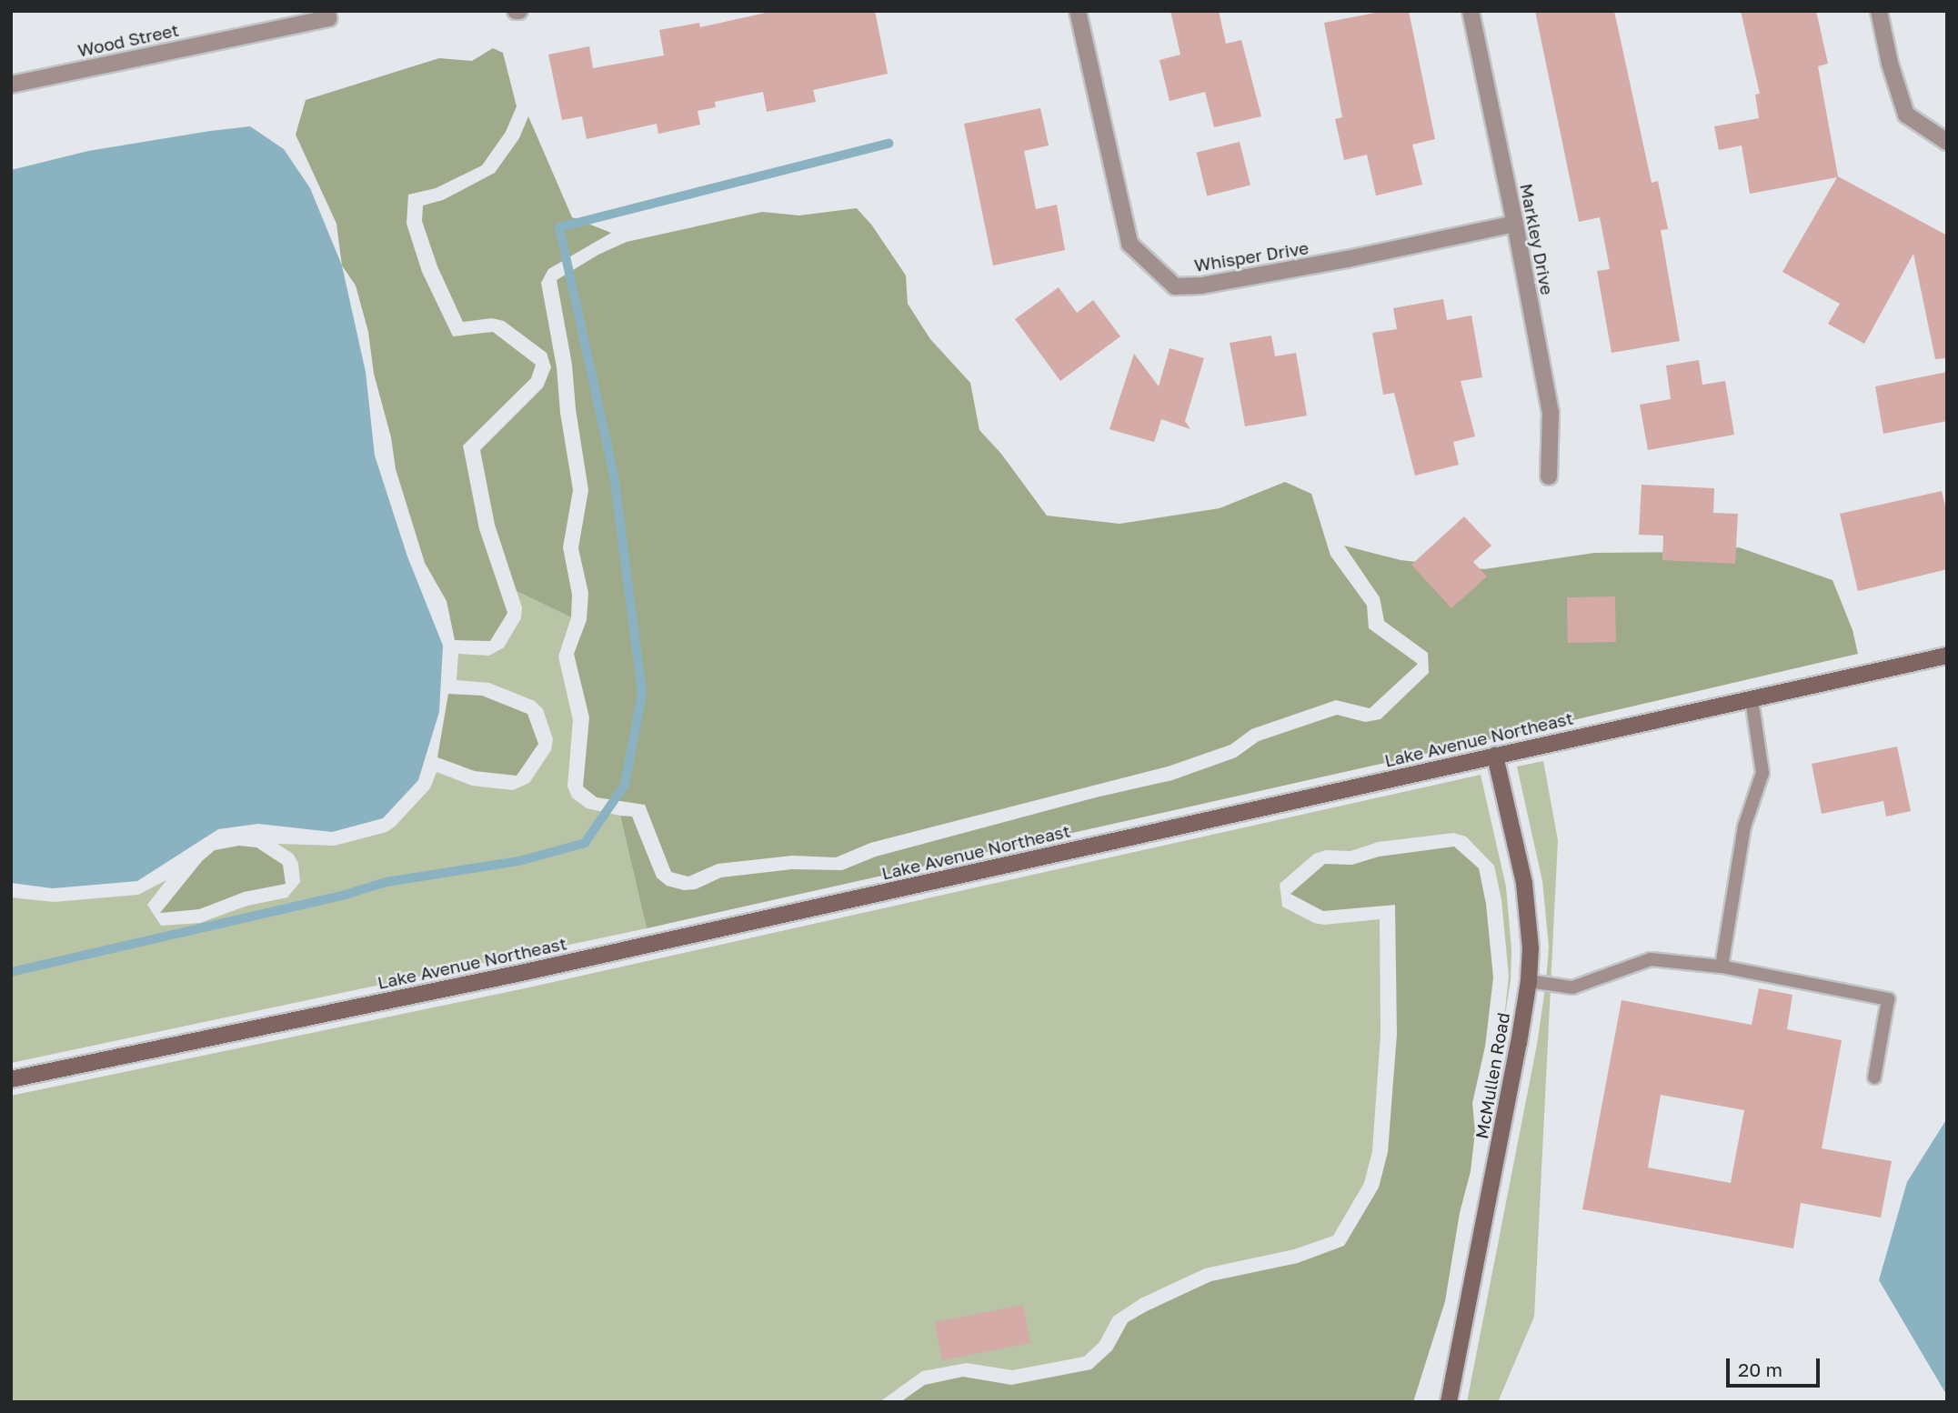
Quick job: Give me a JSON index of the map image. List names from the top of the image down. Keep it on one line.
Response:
{"streets":{"street":["Wood Street","Markley Drive","Whisper Drive","Lake Avenue Northeast","McMullen Road"]},"crossings":[["Markley Drive","Whisper Drive"],["Lake Avenue Northeast","McMullen Road"]],"scale_bar":"20 m"}
